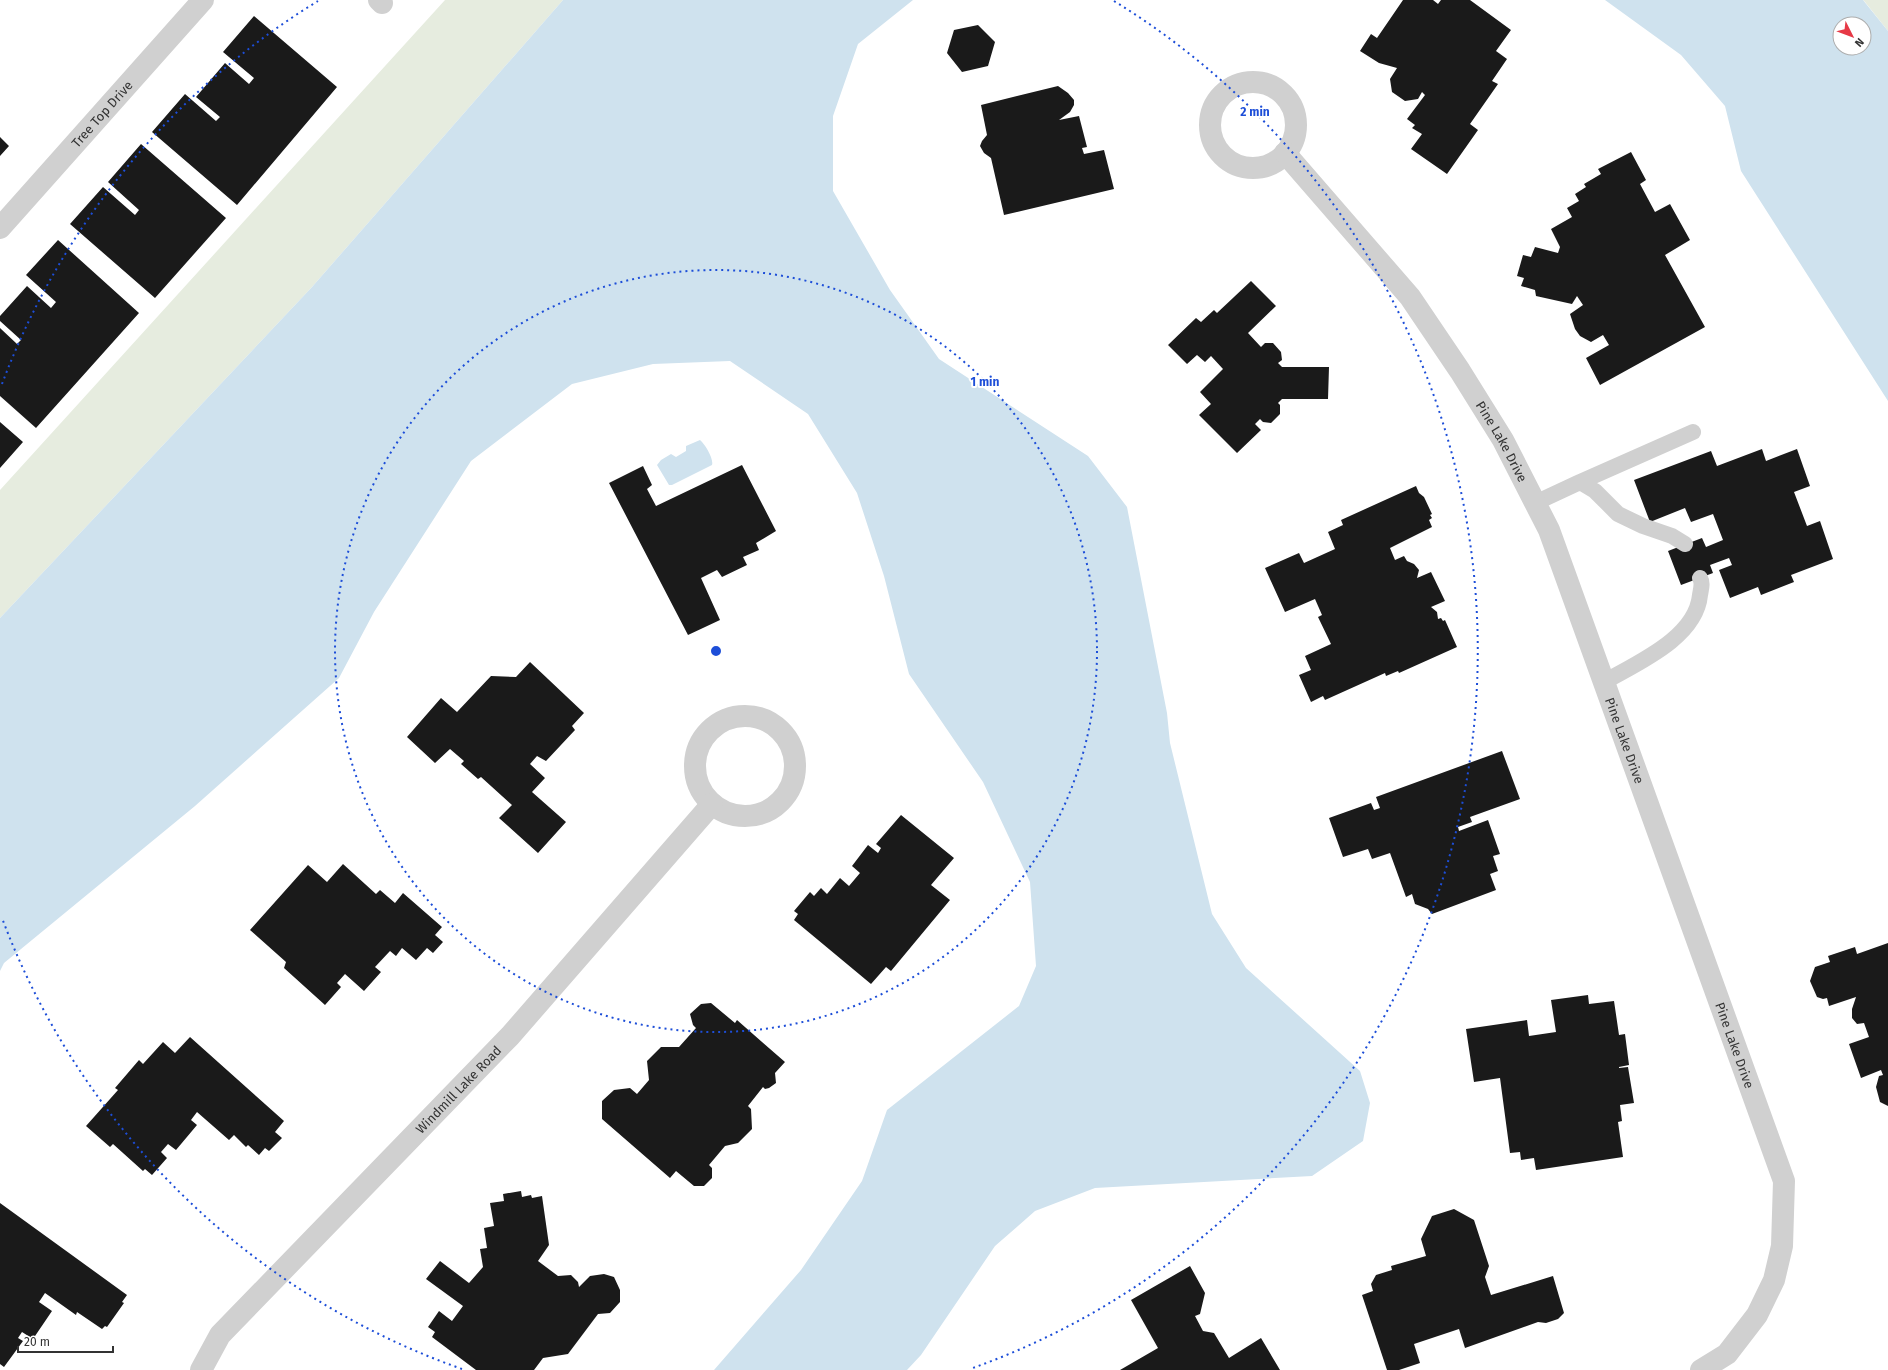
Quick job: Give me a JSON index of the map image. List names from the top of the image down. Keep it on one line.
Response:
{"streets":{"street":["Tree Top Drive","Pine Lake Drive","Windmill Lake Road"]},"scale_bar":"20 m","north":"bottom right","rings":["2 min","1 min"]}
